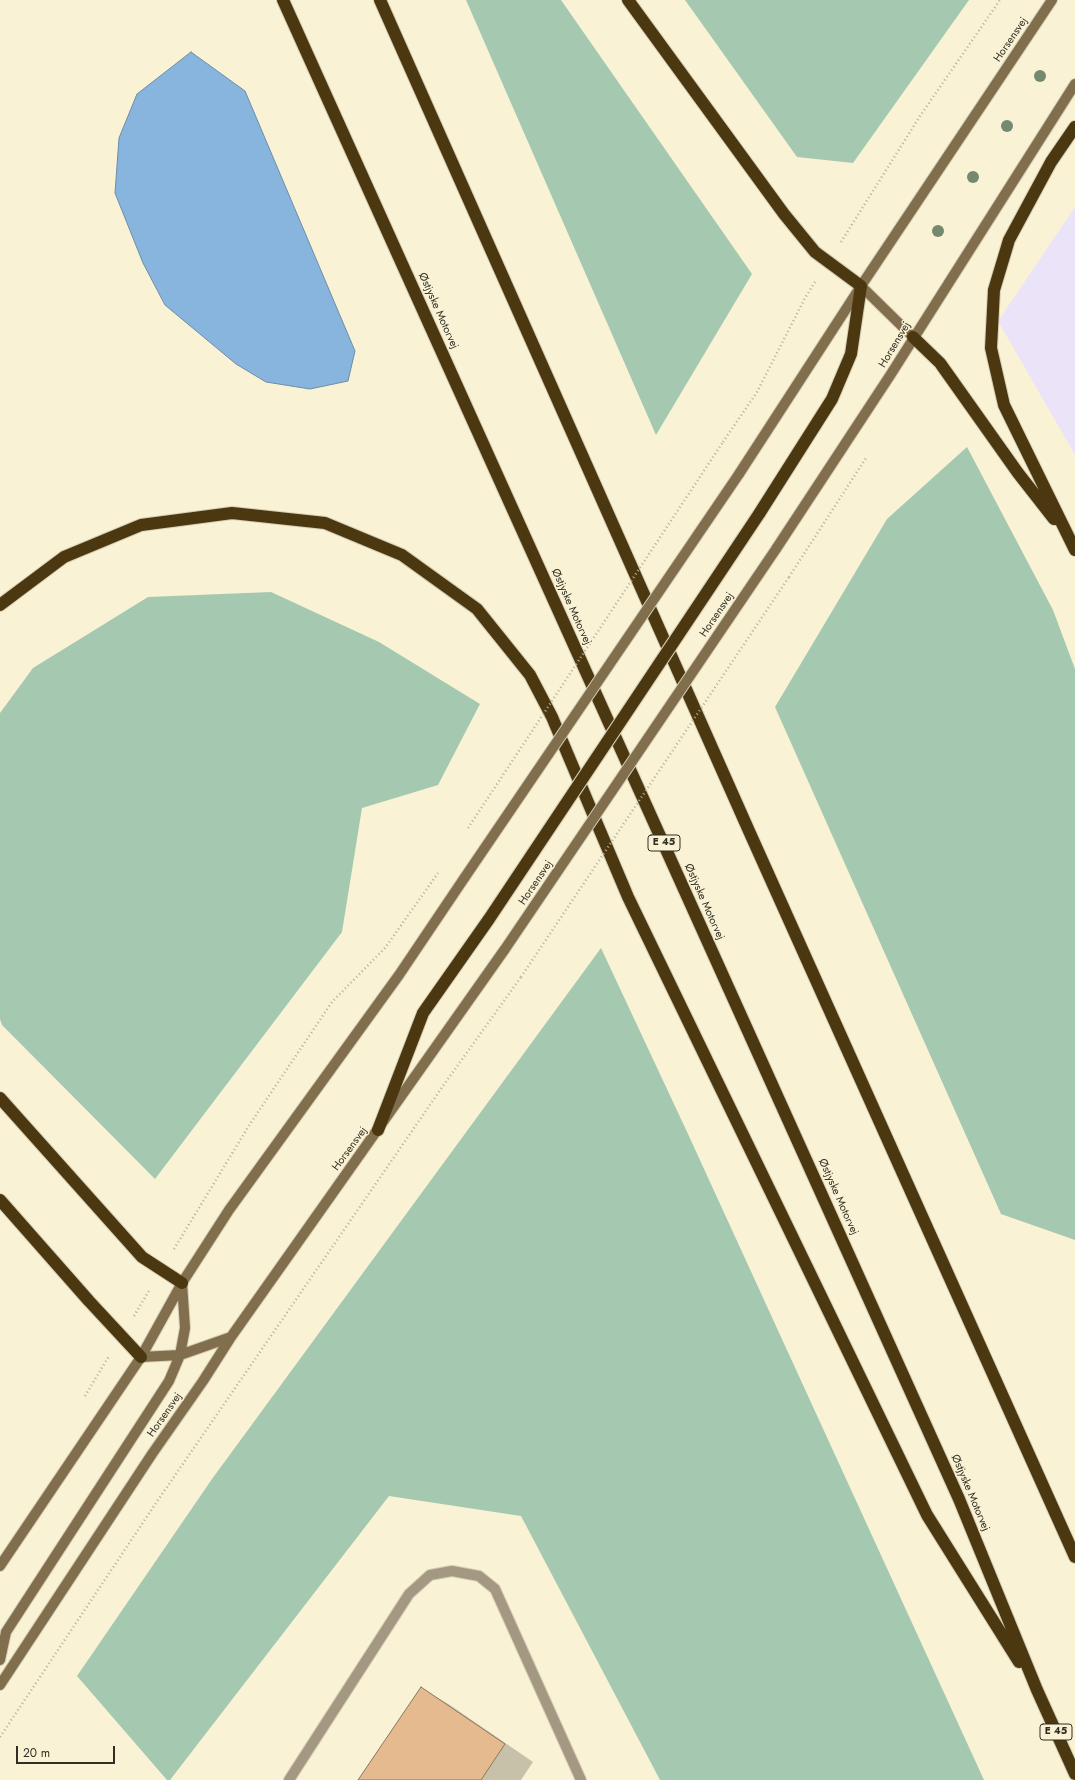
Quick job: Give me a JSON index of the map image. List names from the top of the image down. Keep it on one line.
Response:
{"streets":{"highway":["Østjyske Motorvej","E 45"],"main road":["Horsensvej"]},"scale_bar":"20 m"}
